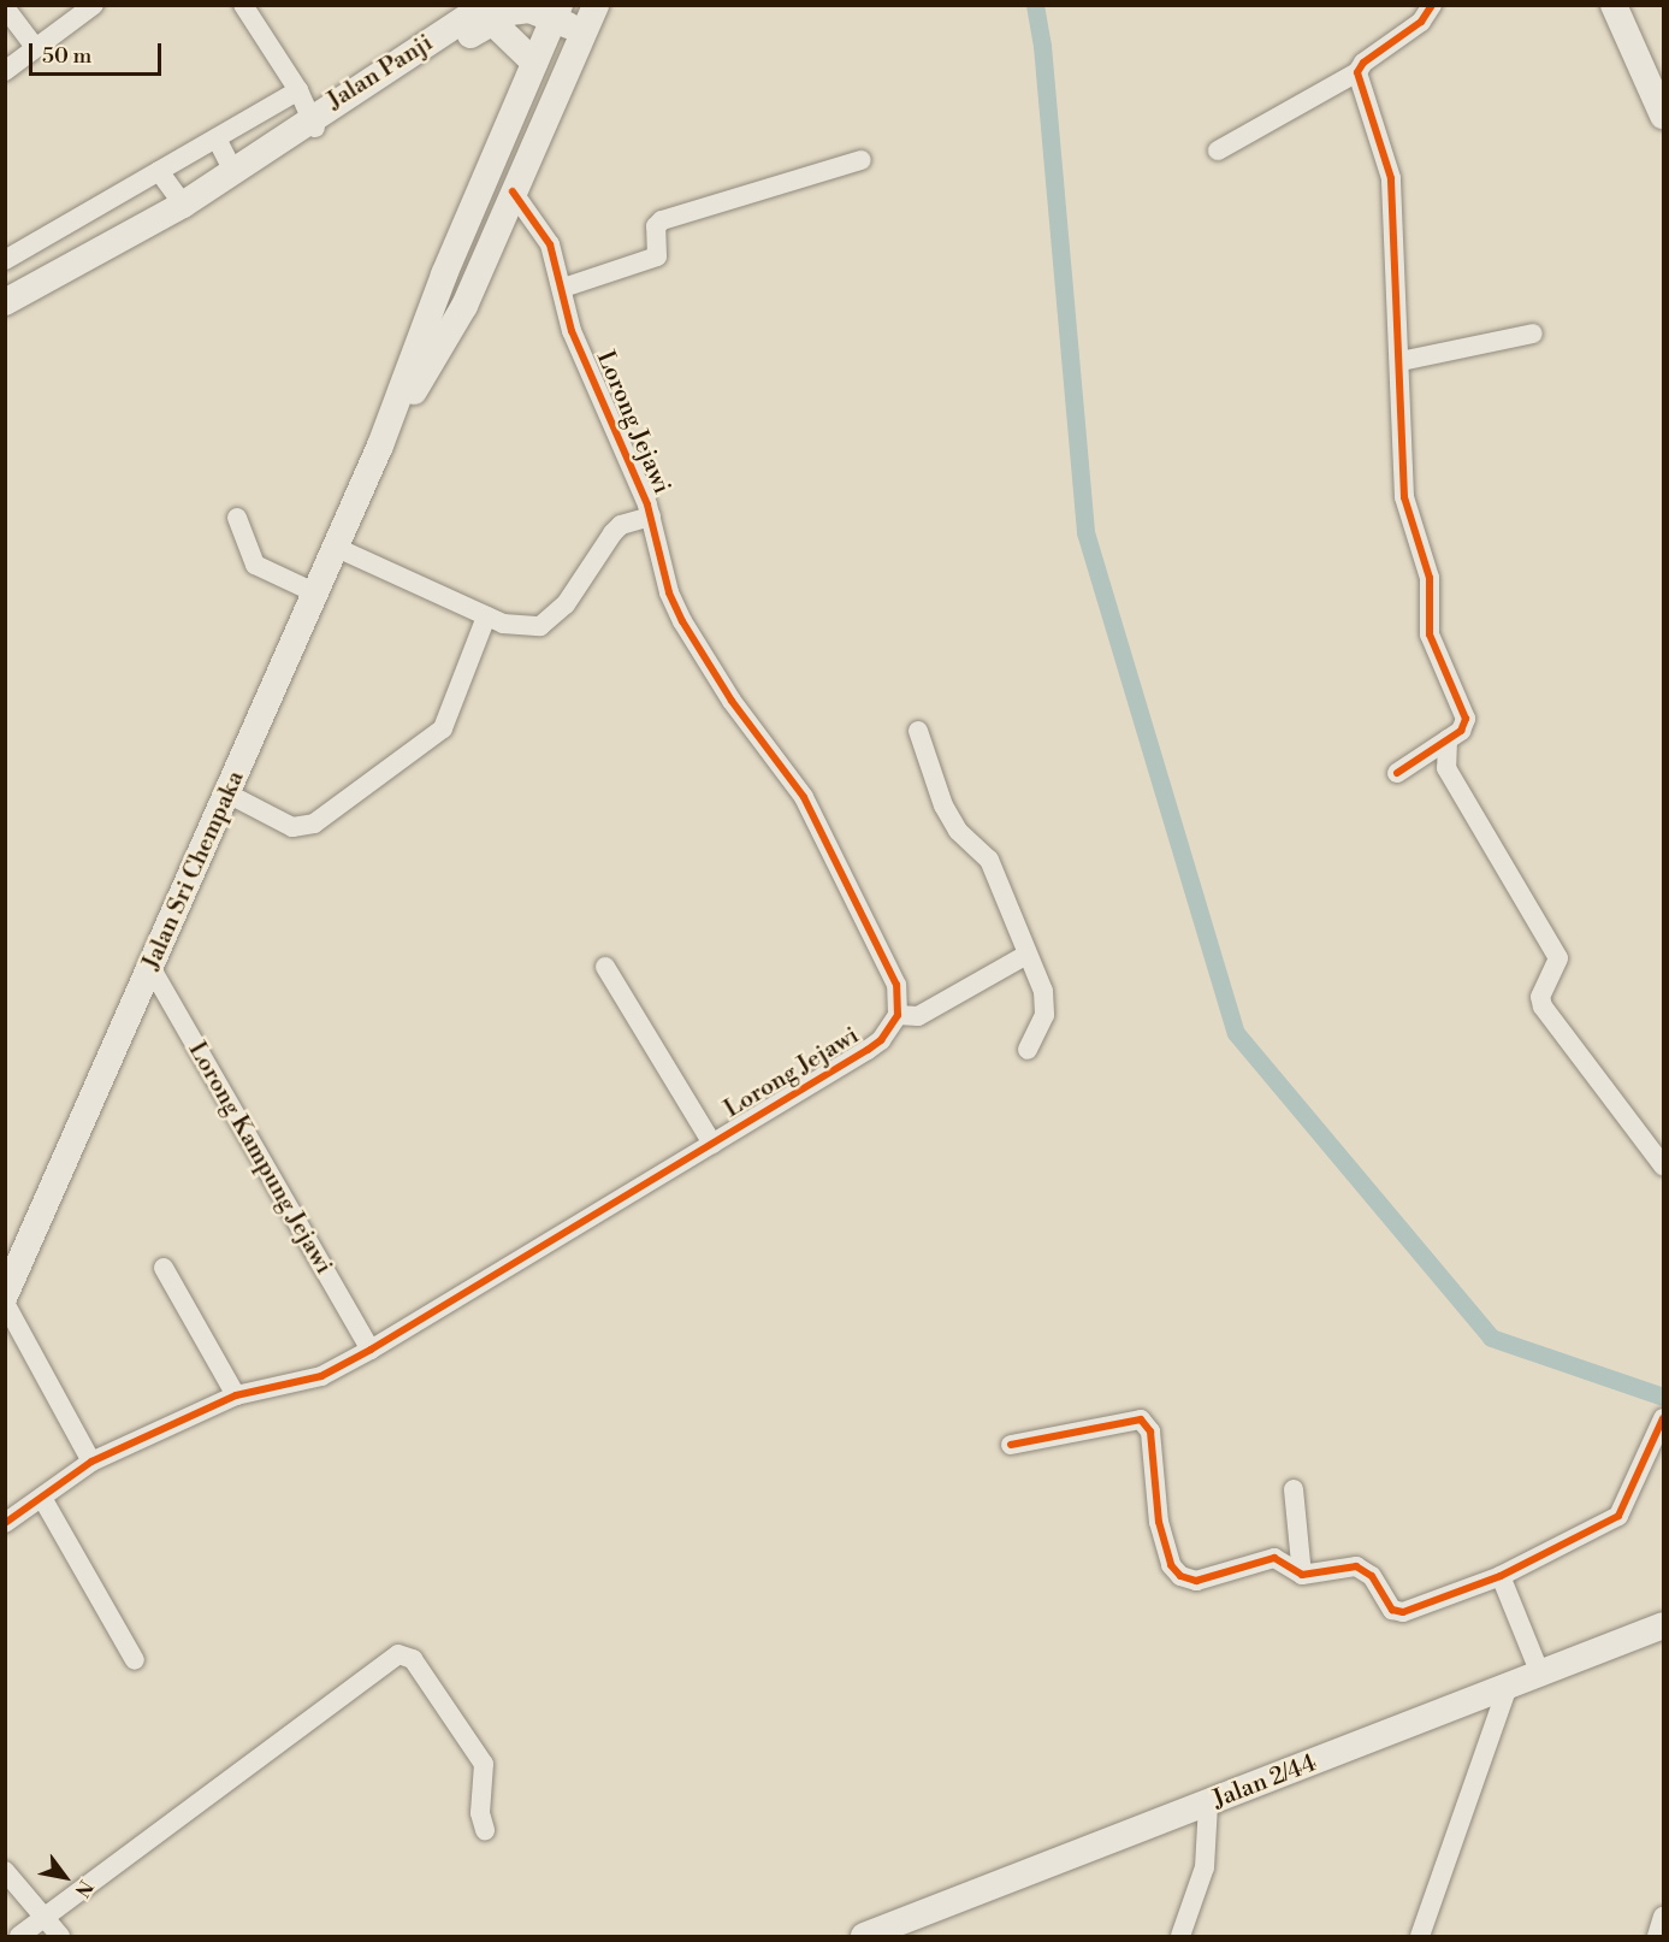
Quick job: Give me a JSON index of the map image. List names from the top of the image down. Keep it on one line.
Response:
{"streets":{"main road":["Jalan Sri Chempaka","Jalan 2/44"],"street":["Lorong Jejawi","Lorong Kampung Jejawi"]},"crossings":[["Lorong Jejawi","Lorong Kampung Jejawi"],["Jalan Sri Chempaka","Lorong Kampung Jejawi"]],"scale_bar":"50 m","north":"bottom right"}
